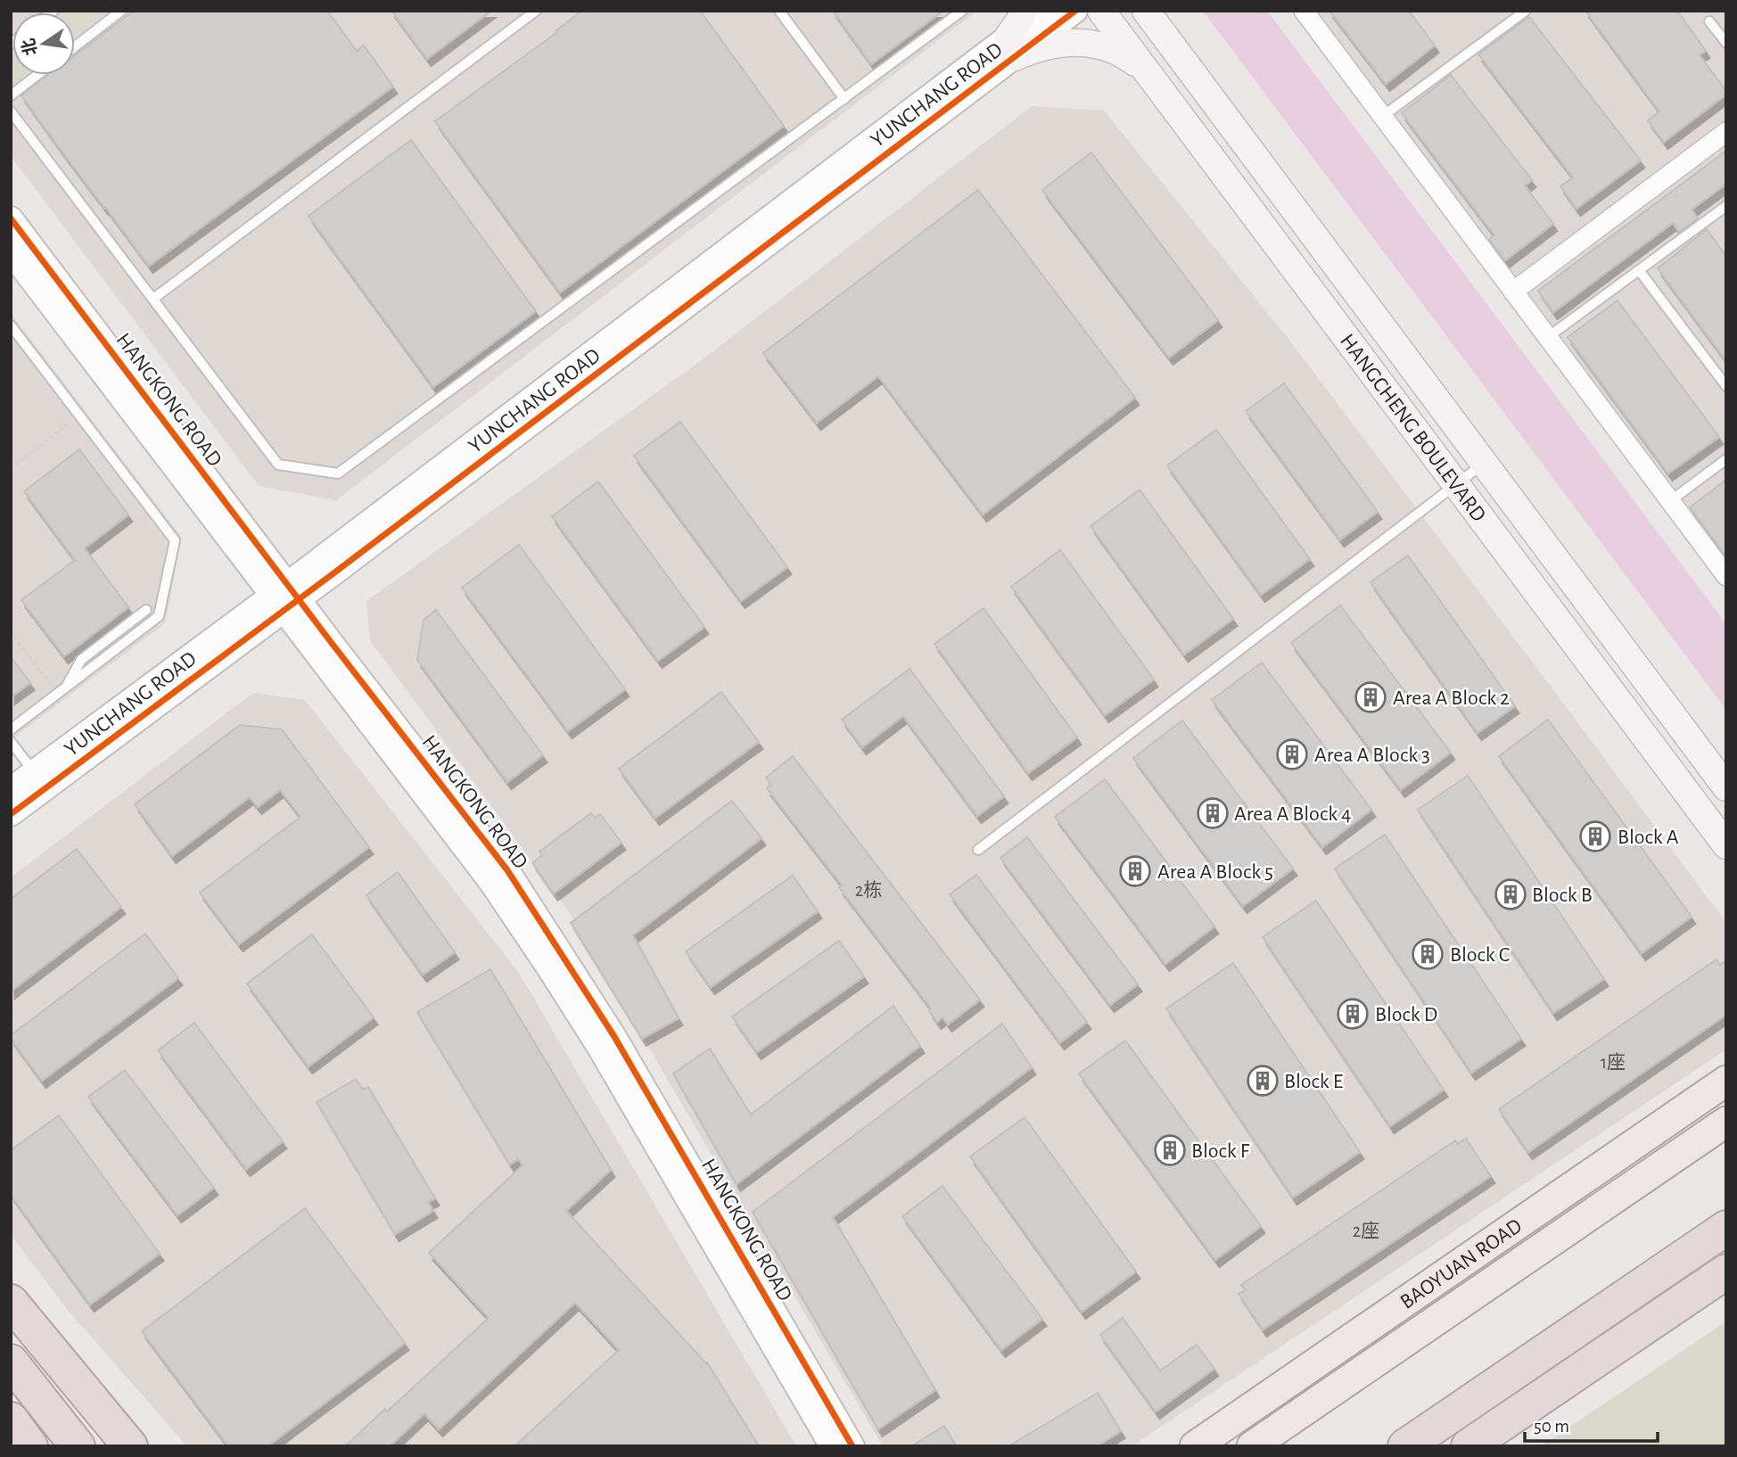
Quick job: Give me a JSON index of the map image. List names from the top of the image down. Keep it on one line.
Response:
{"streets":{"main road":["HANGCHENG BOULEVARD","BAOYUAN ROAD"],"street":["YUNCHANG ROAD","HANGKONG ROAD"]},"crossings":[["YUNCHANG ROAD","HANGKONG ROAD"]],"places":{"building":["Area A Block 2","Area A Block 3","Area A Block 4","Block A","Area A Block 5","Block B","Block C","Block D","Block E","Block F"]},"house_numbers":["2栋","1座","2座"],"scale_bar":"50 m","north":"left"}
